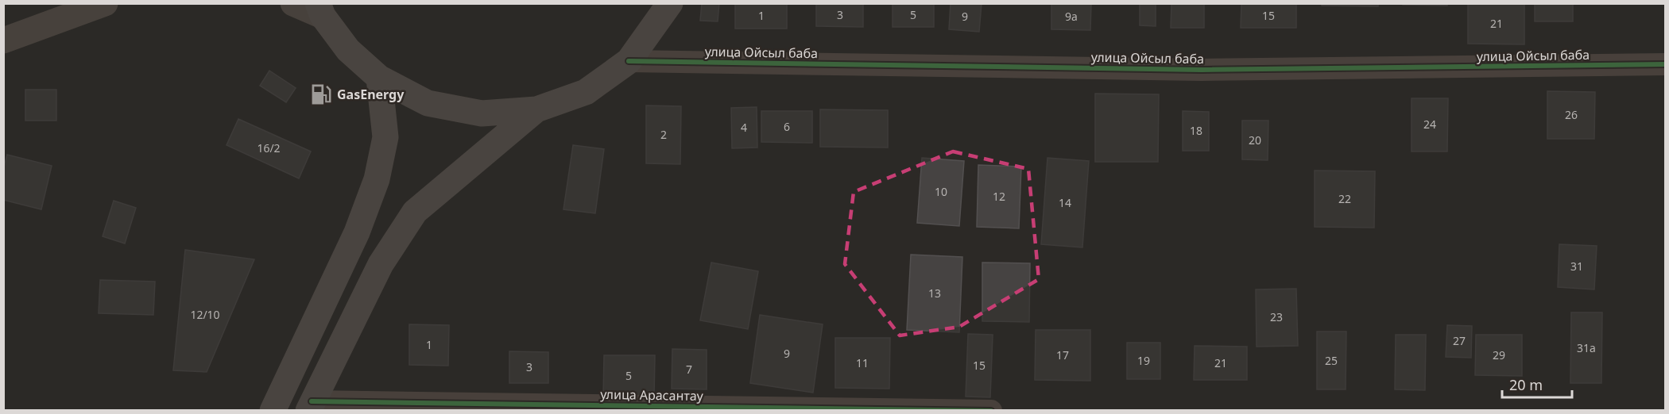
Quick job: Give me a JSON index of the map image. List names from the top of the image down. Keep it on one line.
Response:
{"streets":{"street":["улица Ойсыл баба","улица Арасантау"]},"places":{"fuel station":["GasEnergy"]},"house_numbers":["3","5","1","15","9","9а","21","26","24","6","4","18","2","20","16/2","10","12","22","14","31","13","12/10","23","27","1","31а","9","17","29","19","25","11","21","15","3","7","5"],"scale_bar":"20 m"}
